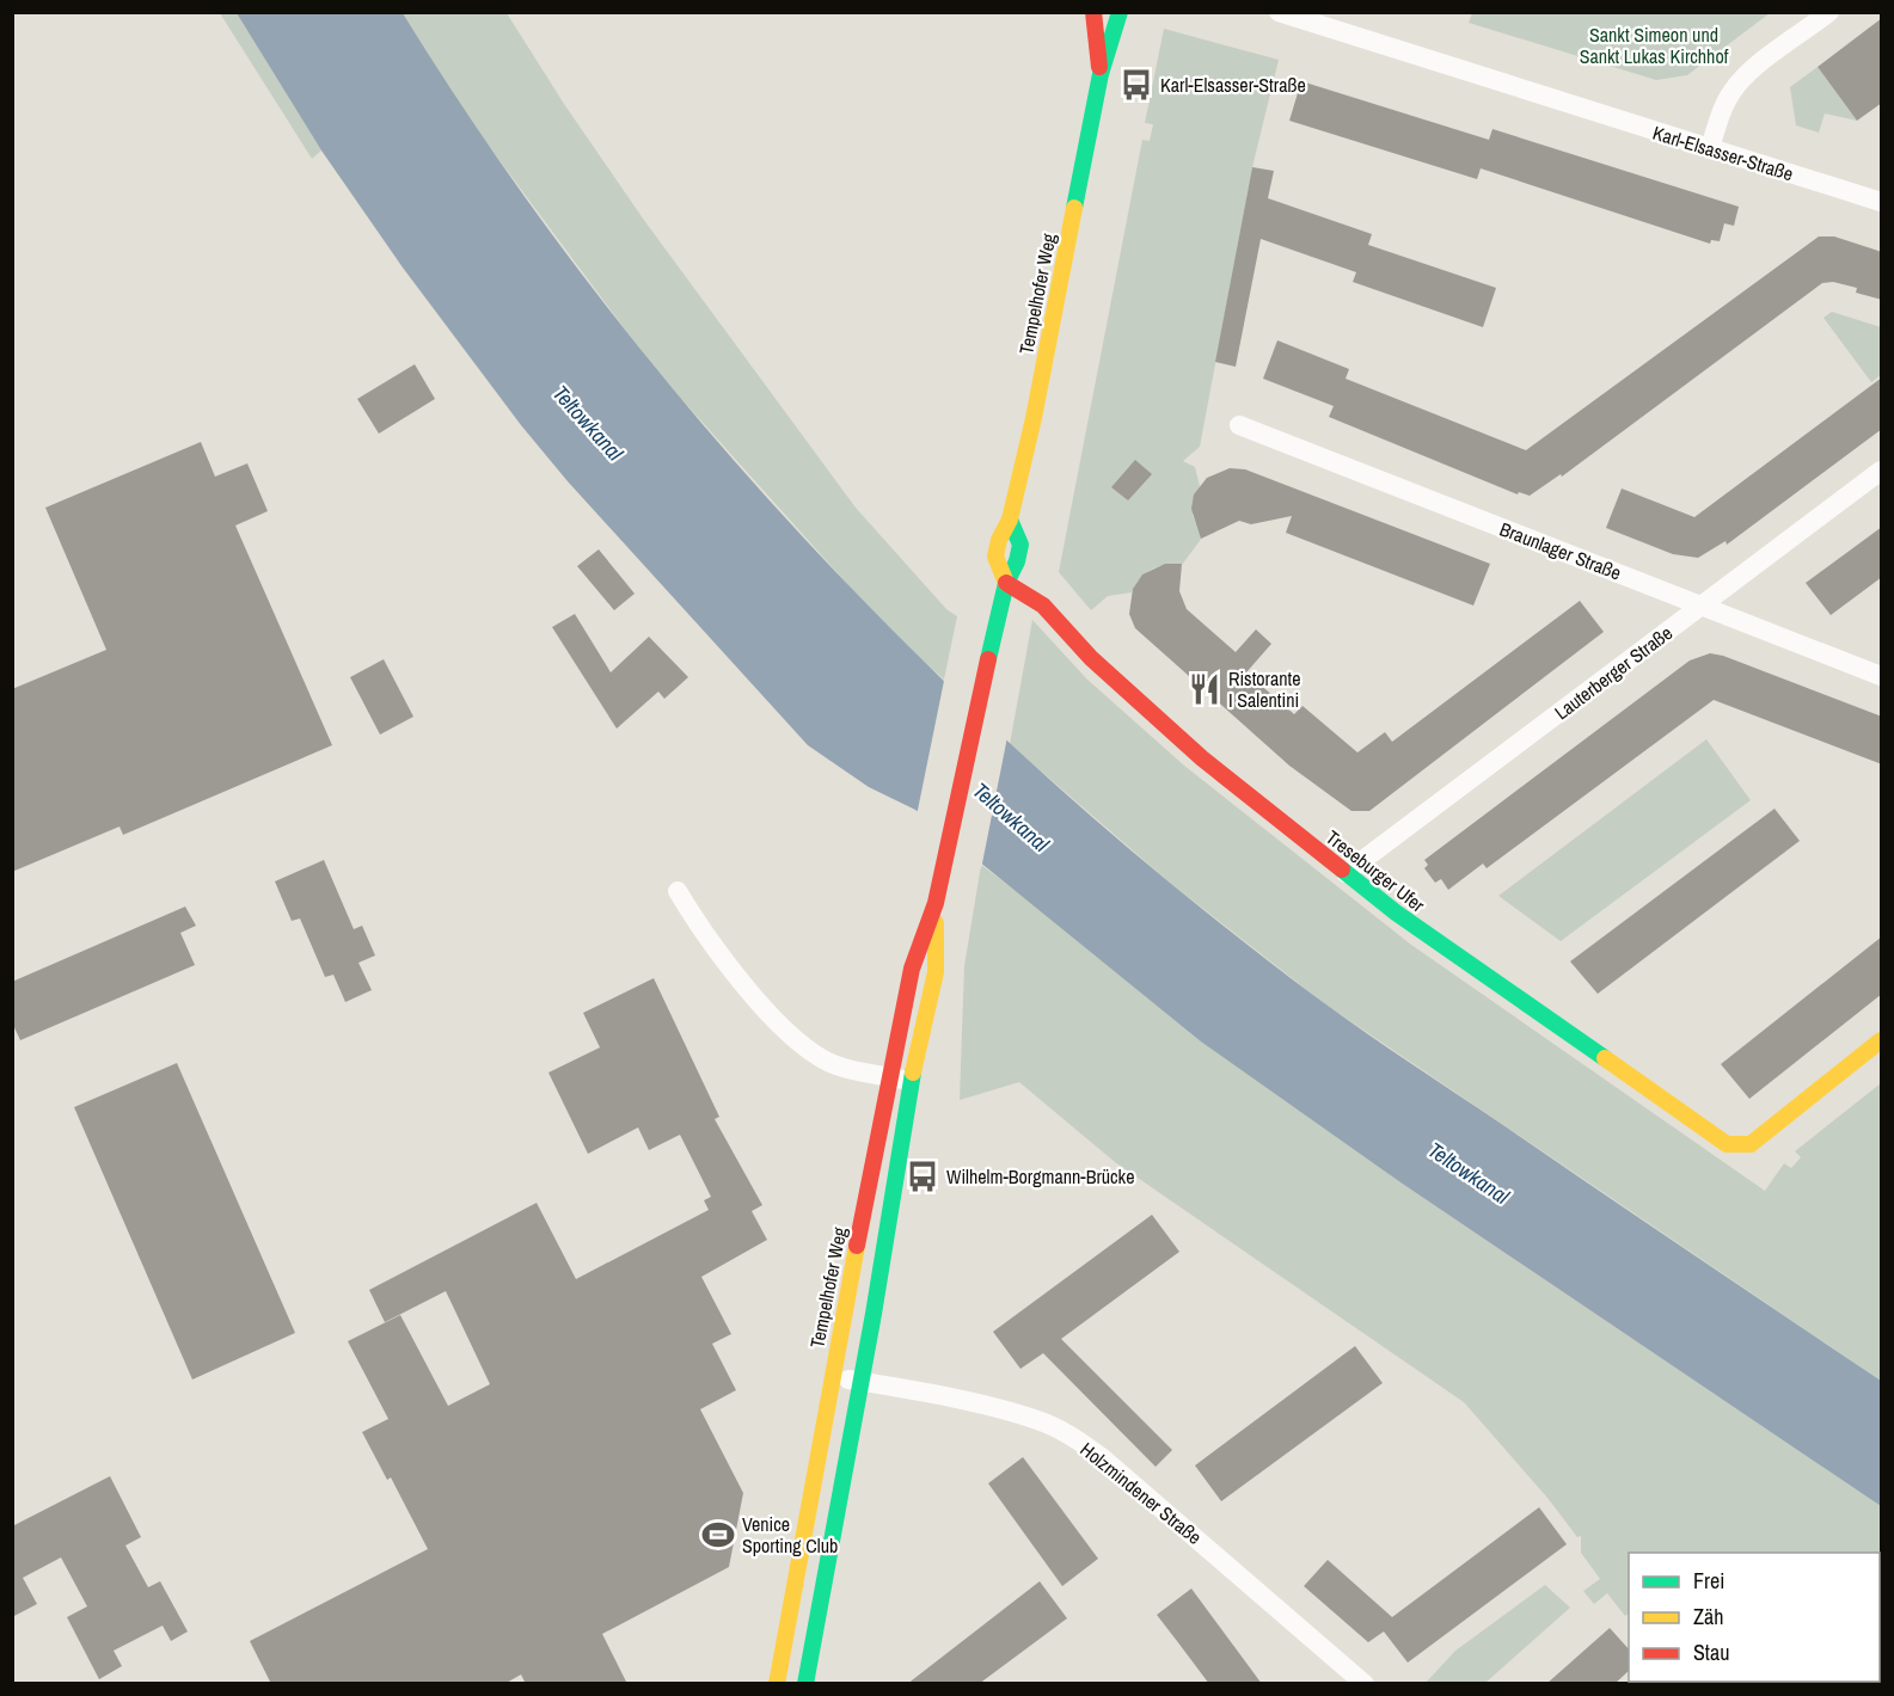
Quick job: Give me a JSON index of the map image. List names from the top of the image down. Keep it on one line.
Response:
{"streets":{"street":["Karl-Elsasser-Straße","Tempelhofer Weg","Braunlager Straße","Lauterberger Straße","Treseburger Ufer","Holzmindener Straße"]},"crossings":[["Tempelhofer Weg","Treseburger Ufer"],["Tempelhofer Weg","Holzmindener Straße"],["Braunlager Straße","Lauterberger Straße"],["Lauterberger Straße","Treseburger Ufer"]],"water":["Teltowkanal"],"parks":["Sankt Simeon und Sankt Lukas Kirchhof"],"places":{"bus stop":["Karl-Elsasser-Straße","Wilhelm-Borgmann-Brücke"],"restaurant":["Ristorante I Salentini"],"sports":["Venice Sporting Club"]},"legend":["Frei","Zäh","Stau"]}
